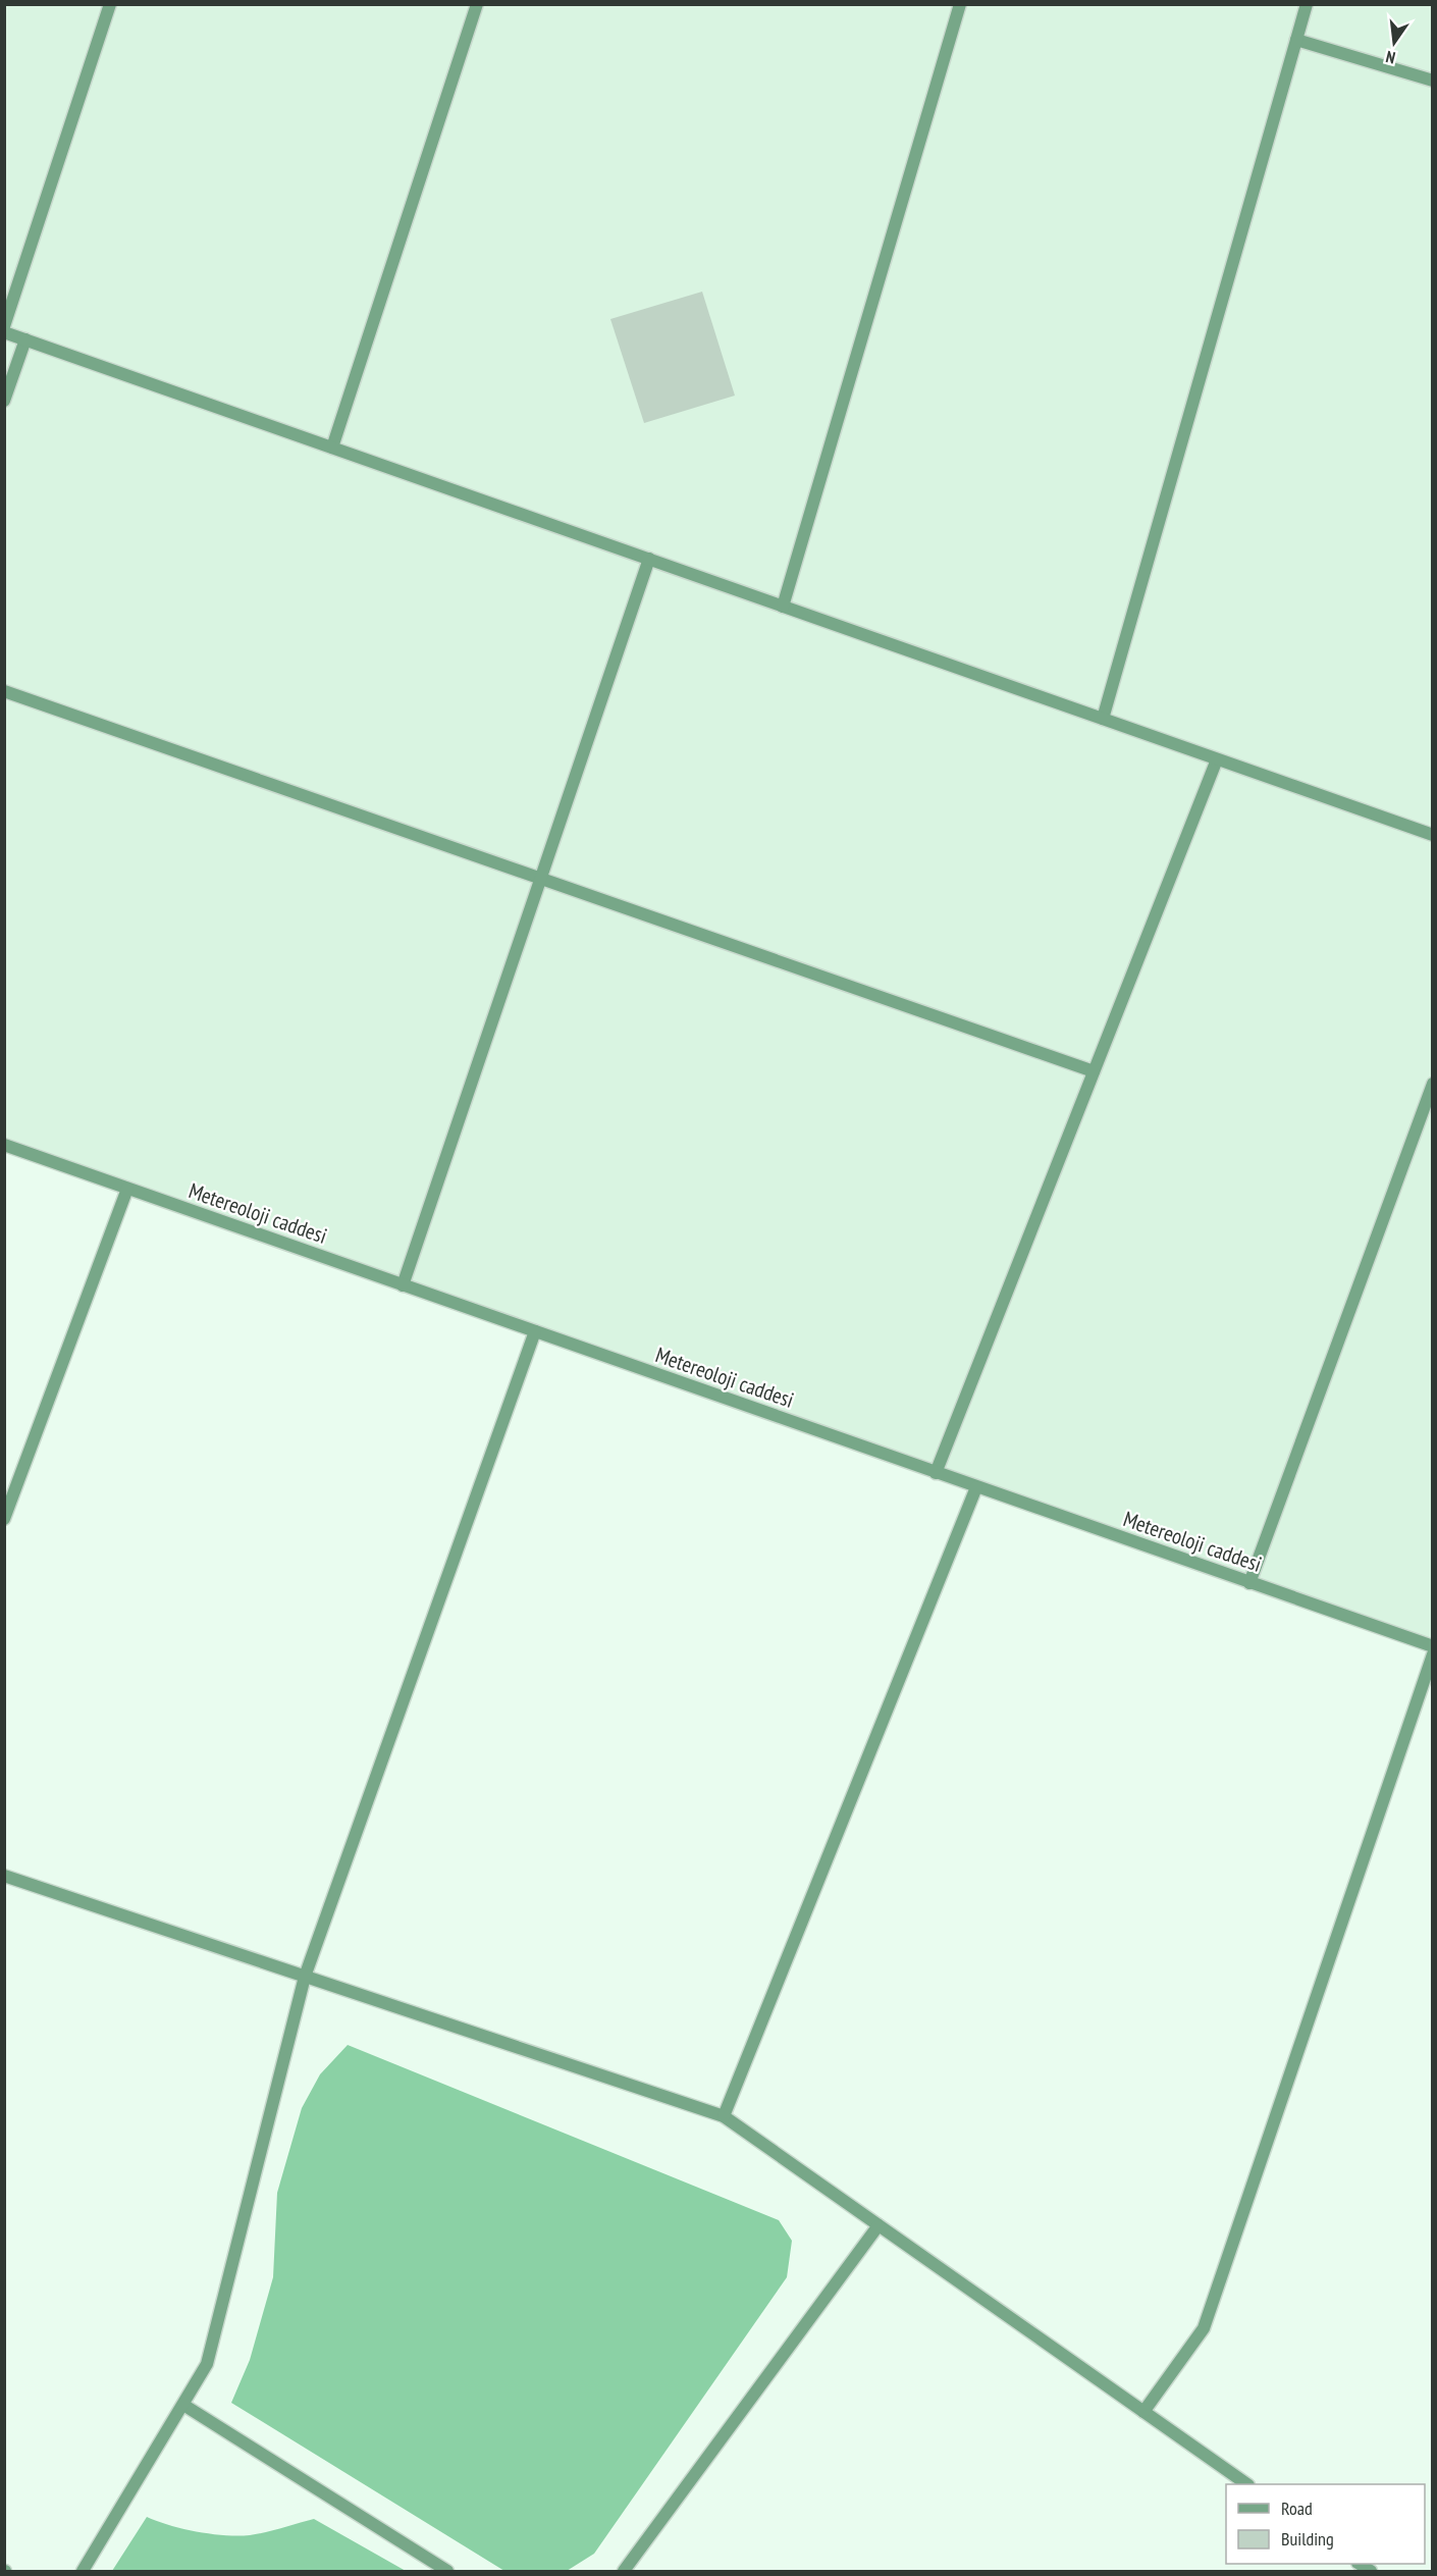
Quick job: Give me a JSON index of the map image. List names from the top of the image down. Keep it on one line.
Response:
{"streets":{"street":["Metereoloji caddesi"]},"legend":["Road","Building"],"north":"bottom"}
